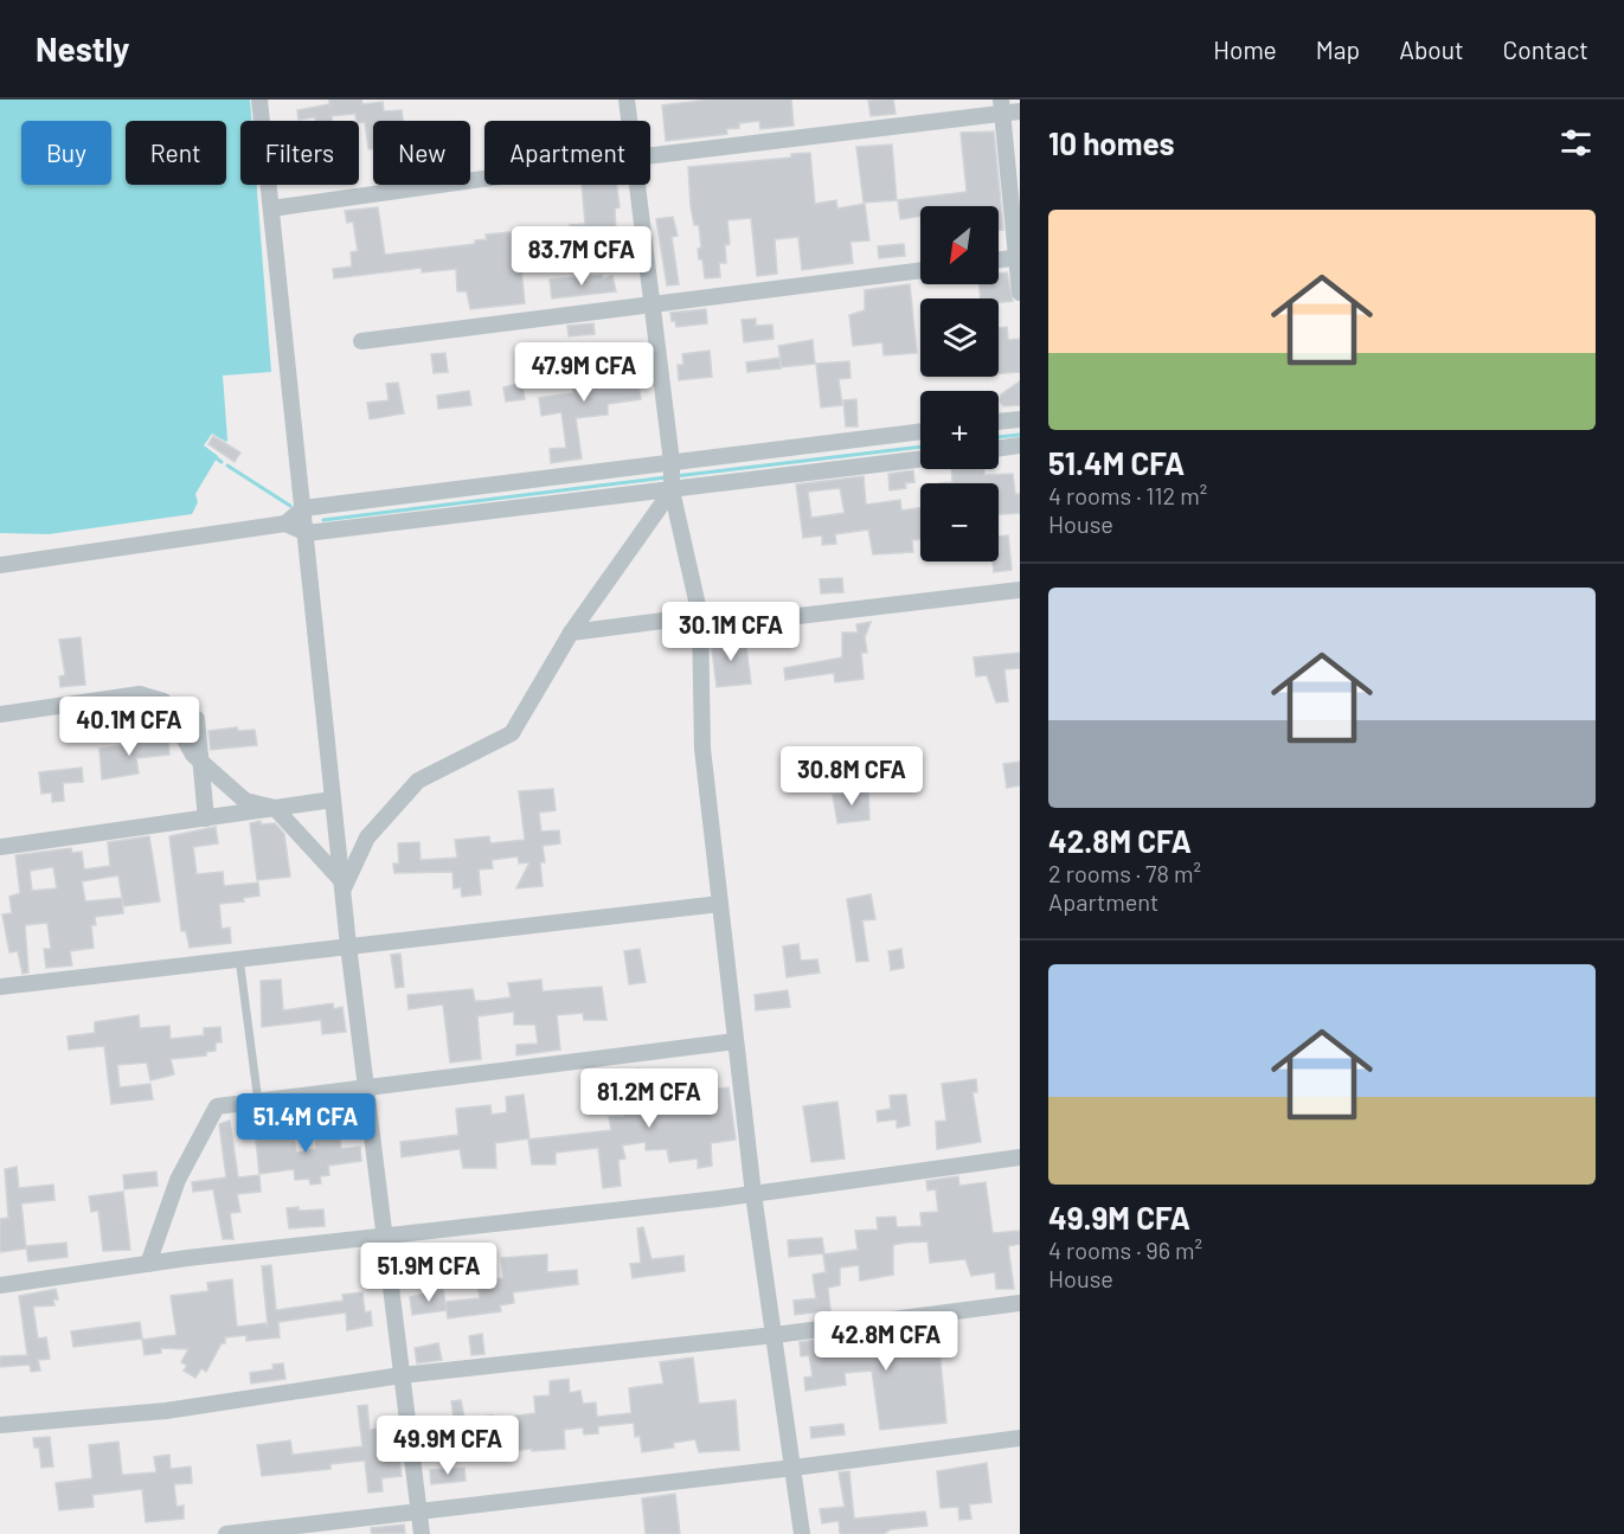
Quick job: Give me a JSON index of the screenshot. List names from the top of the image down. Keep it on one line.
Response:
{"north":"bottom left","page":{"header":"Nestly","nav":["Home","Map","About","Contact"],"heading":"10 homes","chip":["Buy","Rent","Filters","New","Apartment"],"list":[{"name":"51.4M CFA","note":"4 rooms · 112 m² · House"},{"name":"42.8M CFA","note":"2 rooms · 78 m² · Apartment"},{"name":"49.9M CFA","note":"4 rooms · 96 m² · House"}],"map_buttons":["+","−"],"price":["83.7M CFA","47.9M CFA","30.1M CFA","40.1M CFA","30.8M CFA","81.2M CFA","51.4M CFA","51.9M CFA","42.8M CFA","49.9M CFA"]}}
